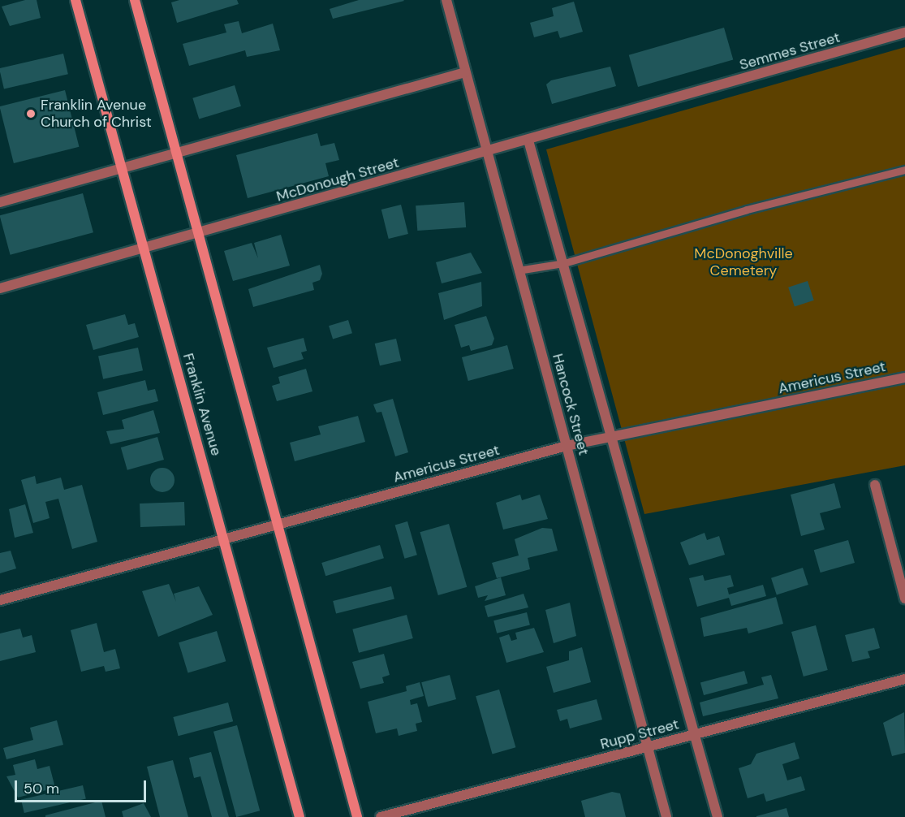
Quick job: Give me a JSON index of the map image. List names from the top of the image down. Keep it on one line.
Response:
{"streets":{"main road":["Franklin Avenue"],"street":["Semmes Street","McDonough Street","Americus Street","Hancock Street","Rupp Street"]},"crossings":[["Semmes Street","McDonough Street"],["McDonough Street","Franklin Avenue"],["McDonough Street","Hancock Street"],["Americus Street","Franklin Avenue"],["Americus Street","Hancock Street"],["Hancock Street","Rupp Street"]],"parks":["McDonoghville Cemetery"],"places":["Franklin Avenue Church of Christ"],"scale_bar":"50 m"}
